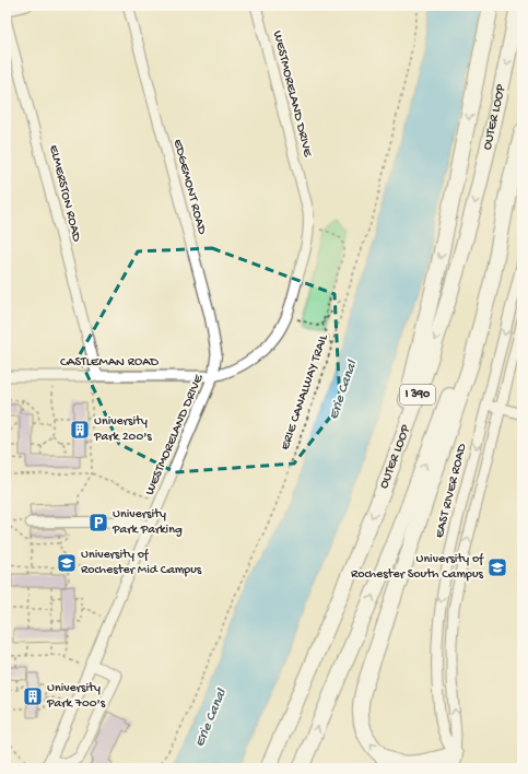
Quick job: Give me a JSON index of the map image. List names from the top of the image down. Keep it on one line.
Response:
{"streets":{"highway":["OUTER LOOP","I 390"],"street":["WESTMORELAND DRIVE","EDGEMONT ROAD","ELMERSTON ROAD","CASTLEMAN ROAD","EAST RIVER ROAD"],"path":["ERIE CANALWAY TRAIL"]},"crossings":[["WESTMORELAND DRIVE","EDGEMONT ROAD"],["WESTMORELAND DRIVE","CASTLEMAN ROAD"],["EDGEMONT ROAD","CASTLEMAN ROAD"],["ELMERSTON ROAD","CASTLEMAN ROAD"]],"water":["Erie Canal"],"places":{"building":["University Park 200's","University Park 700's"],"parking":["University Park Parking"],"school or university":["University of Rochester Mid Campus","University of Rochester South Campus"]}}
